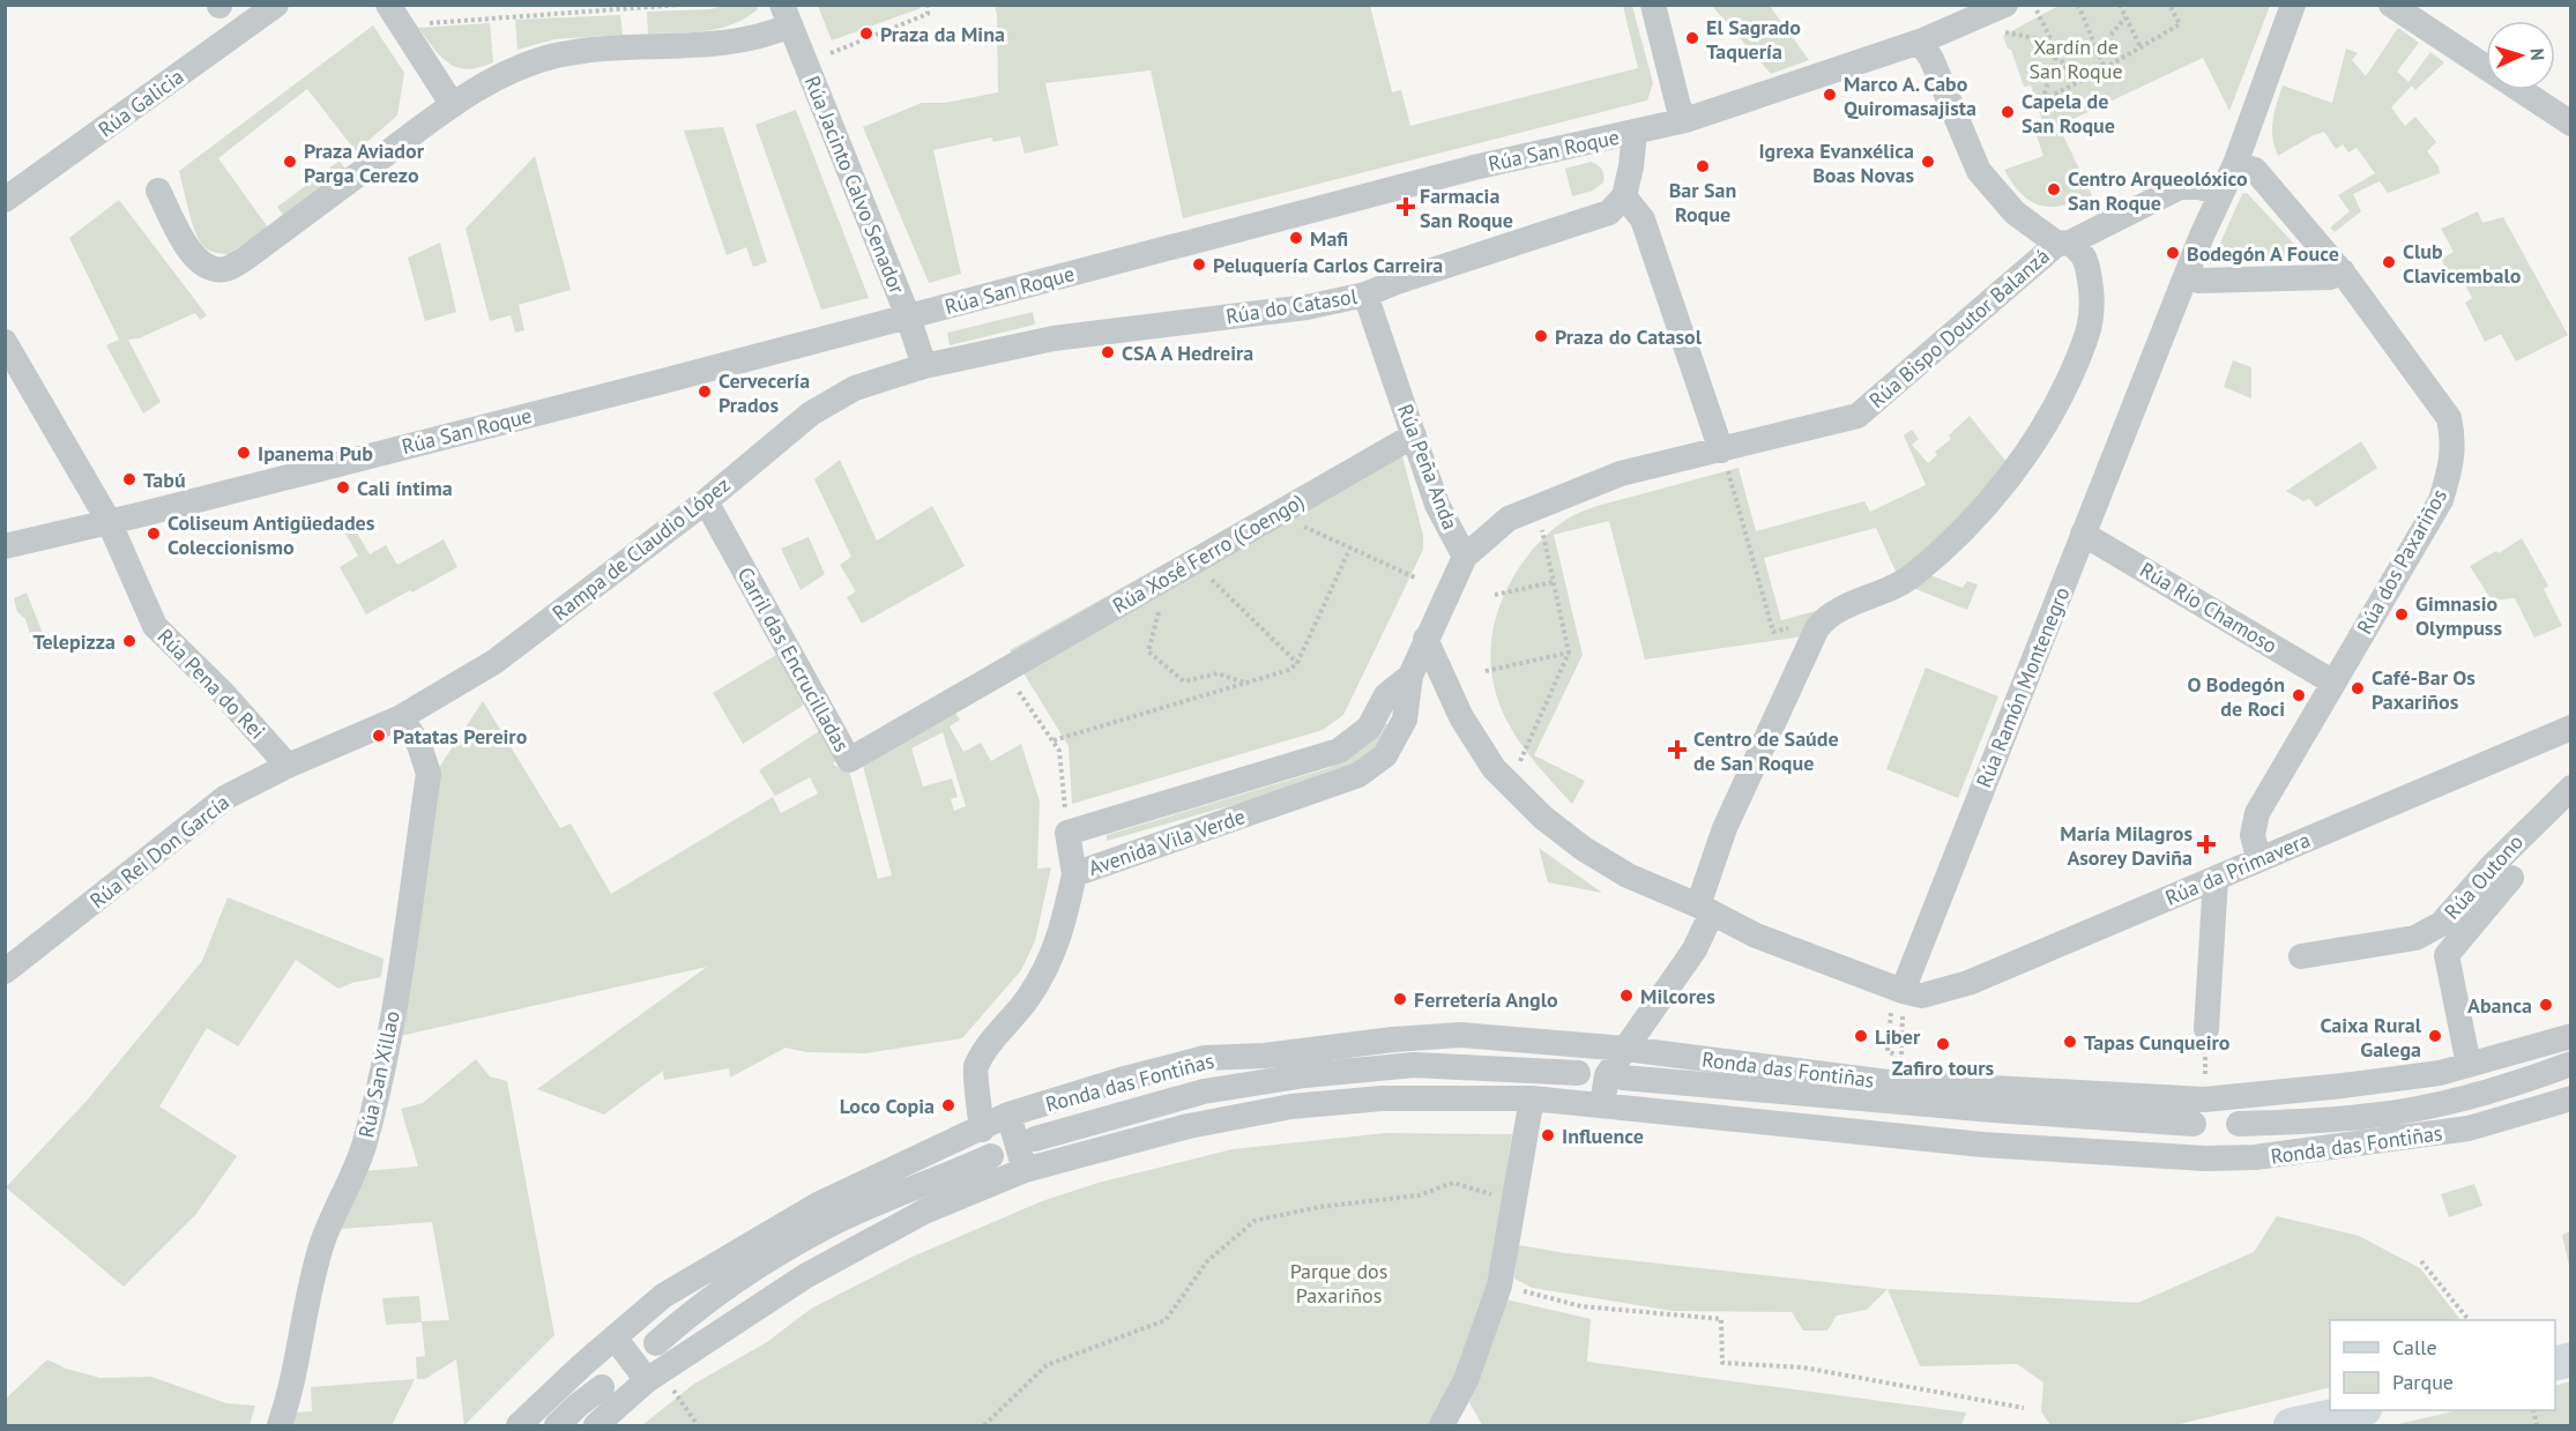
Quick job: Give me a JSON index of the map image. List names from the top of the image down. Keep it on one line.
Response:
{"streets":{"street":["Rúa Galicia","Rúa San Roque","Rúa Jacinto Calvo Senador","Rúa do Catasol","Rúa Bispo Doutor Balanzá","Rúa Peña Anda","Rampa de Claudio López","Rúa Xosé Ferro (Coengo)","Rúa dos Paxariños","Rúa Río Chamoso","Carril das Encrucilladas","Rúa Pena do Rei","Rúa Ramón Montenegro","Avenida Vila Verde","Rúa Rei Don García","Rúa da Primavera","Rúa Outono","Ronda das Fontiñas","Rúa San Xillao"]},"crossings":[["Rúa San Roque","Rúa Jacinto Calvo Senador"],["Rúa San Roque","Rúa Pena do Rei"],["Rúa Jacinto Calvo Senador","Rúa do Catasol"],["Rúa do Catasol","Rúa Peña Anda"],["Rúa do Catasol","Rampa de Claudio López"],["Rúa Bispo Doutor Balanzá","Rúa Peña Anda"],["Rúa Bispo Doutor Balanzá","Rúa Ramón Montenegro"],["Rúa Peña Anda","Rúa Xosé Ferro (Coengo)"],["Rúa Peña Anda","Avenida Vila Verde"],["Rampa de Claudio López","Carril das Encrucilladas"],["Rampa de Claudio López","Rúa Rei Don García"],["Rampa de Claudio López","Rúa San Xillao"],["Rúa Xosé Ferro (Coengo)","Carril das Encrucilladas"],["Rúa dos Paxariños","Rúa Río Chamoso"],["Rúa dos Paxariños","Rúa da Primavera"],["Rúa Río Chamoso","Rúa Ramón Montenegro"],["Rúa Pena do Rei","Rúa Rei Don García"],["Rúa Ramón Montenegro","Rúa da Primavera"],["Rúa Rei Don García","Rúa San Xillao"],["Rúa Outono","Ronda das Fontiñas"]],"parks":["Xardín de San Roque","Parque dos Paxariños"],"places":{"other":["Praza da Mina","El Sagrado Taquería","Marco A. Cabo Quiromasajista","Capela de San Roque","Praza Aviador Parga Cerezo","Igrexa Evanxélica Boas Novas","Bar San Roque","Centro Arqueolóxico San Roque","Mafi","Bodegón A Fouce","Club Clavicembalo","Peluquería Carlos Carreira","Praza do Catasol","CSA A Hedreira","Cervecería Prados","Ipanema Pub","Tabú","Cali íntima","Coliseum Antigüedades Coleccionismo","Gimnasio Olympuss","Telepizza","Café-Bar Os Paxariños","O Bodegón de Roci","Patatas Pereiro","Milcores","Ferretería Anglo","Abanca","Liber","Caixa Rural Galega","Tapas Cunqueiro","Zafiro tours","Loco Copia","Influence"],"health":["Farmacia San Roque","Centro de Saúde de San Roque","María Milagros Asorey Daviña"]},"legend":["Calle","Parque"],"north":"right"}
